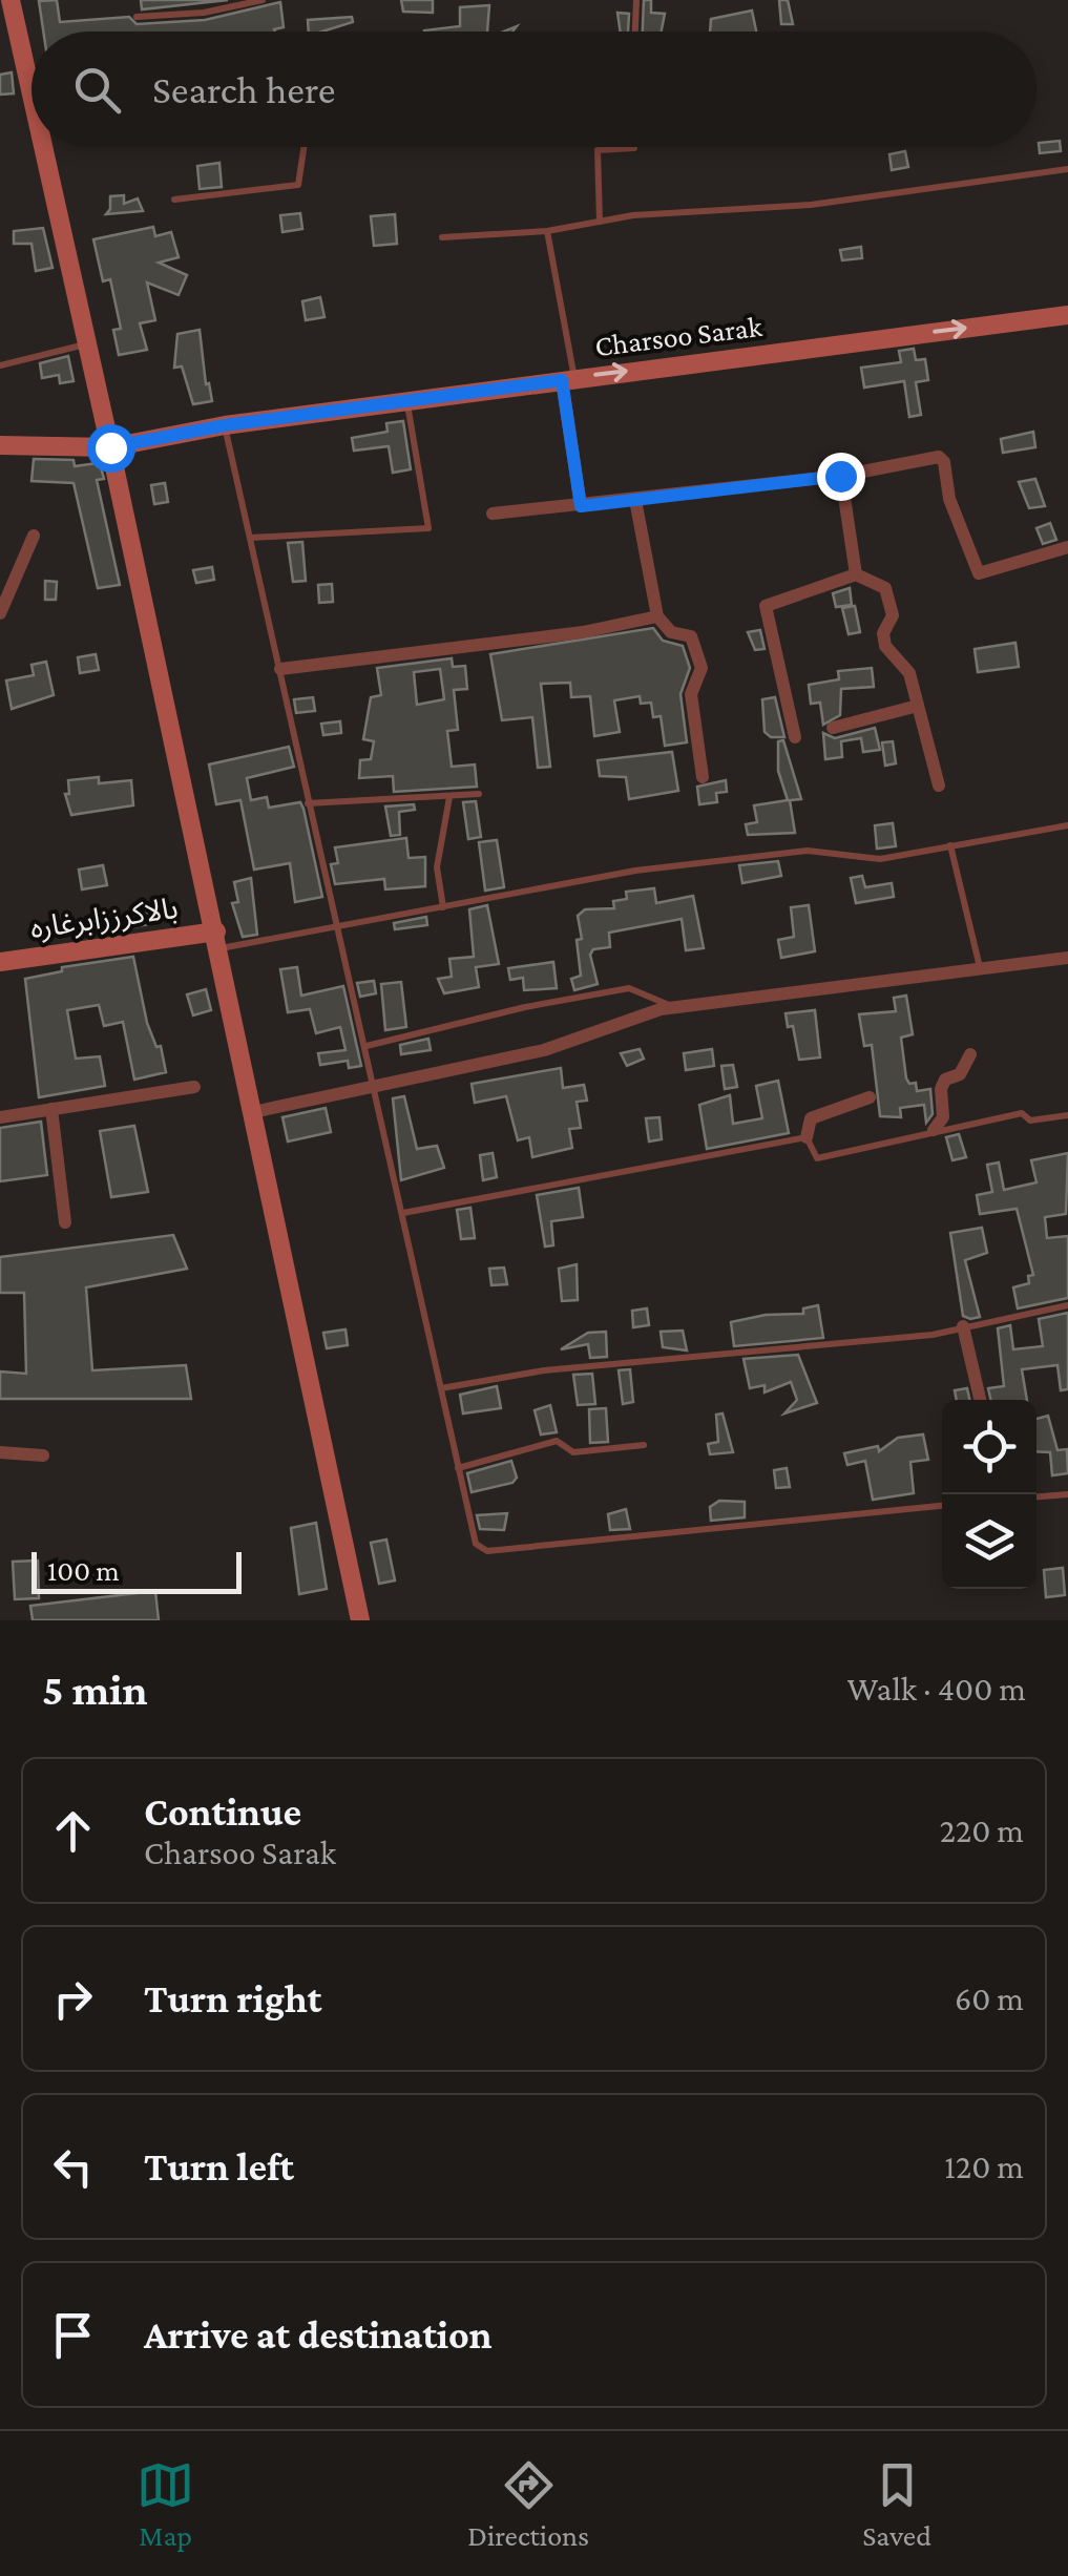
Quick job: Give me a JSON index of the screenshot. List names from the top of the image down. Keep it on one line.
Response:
{"streets":{"main road":["Charsoo Sarak","بالاکرززابرغاره"]},"one_way":["Charsoo Sarak"],"scale_bar":"100 m","page":{"search":"Search here","scale":"100 m","heading":["5 min","Walk · 400 m"],"list":[["Continue","Charsoo Sarak","220 m"],["Turn right","60 m"],["Turn left","120 m"],"Arrive at destination"],"nav":["Map","Directions","Saved"]}}
